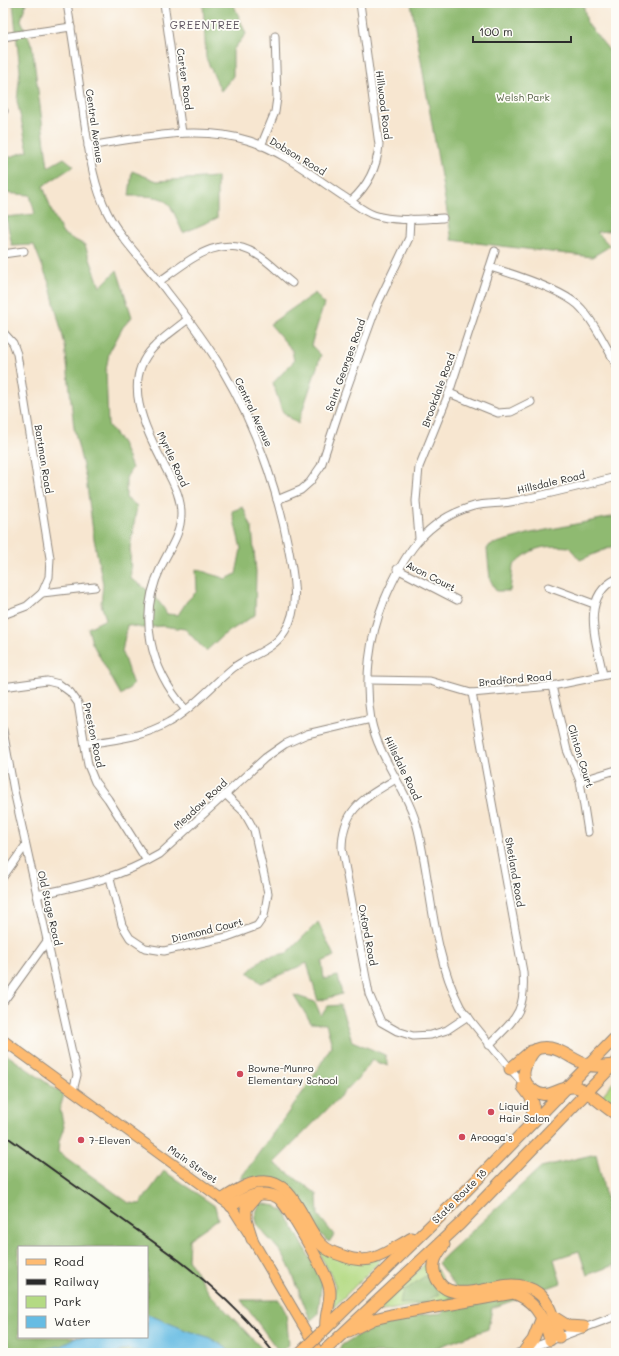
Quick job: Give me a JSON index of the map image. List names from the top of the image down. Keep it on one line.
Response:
{"streets":{"highway":["State Route 18"],"main road":["Main Street"],"street":["Carter Road","Hillwood Road","Central Avenue","Dobson Road","Saint Georges Road","Brookdale Road","Bartman Road","Myrtle Road","Hillsdale Road","Avon Court","Bradford Road","Preston Road","Clinton Court","Meadow Road","Shetland Road","Old Stage Road","Diamond Court","Oxford Road"]},"crossings":[["Carter Road","Dobson Road"],["Hillwood Road","Dobson Road"],["Central Avenue","Dobson Road"],["Central Avenue","Saint Georges Road"],["Central Avenue","Myrtle Road"],["Central Avenue","Preston Road"],["Dobson Road","Saint Georges Road"],["Brookdale Road","Hillsdale Road"],["Hillsdale Road","Avon Court"],["Hillsdale Road","Bradford Road"],["Hillsdale Road","Meadow Road"],["Hillsdale Road","Shetland Road"],["Hillsdale Road","Oxford Road"],["Bradford Road","Clinton Court"],["Bradford Road","Shetland Road"],["Preston Road","Meadow Road"],["Meadow Road","Old Stage Road"],["Meadow Road","Diamond Court"],["Old Stage Road","Main Street"],["Main Street","State Route 18"]],"districts":["GREENTREE"],"parks":["Welsh Park"],"places":["Bowne-Munro Elementary School","Liquid Hair Salon","Arooga's","7-Eleven"],"legend":["Road","Railway","Park","Water"],"scale_bar":"100 m"}
